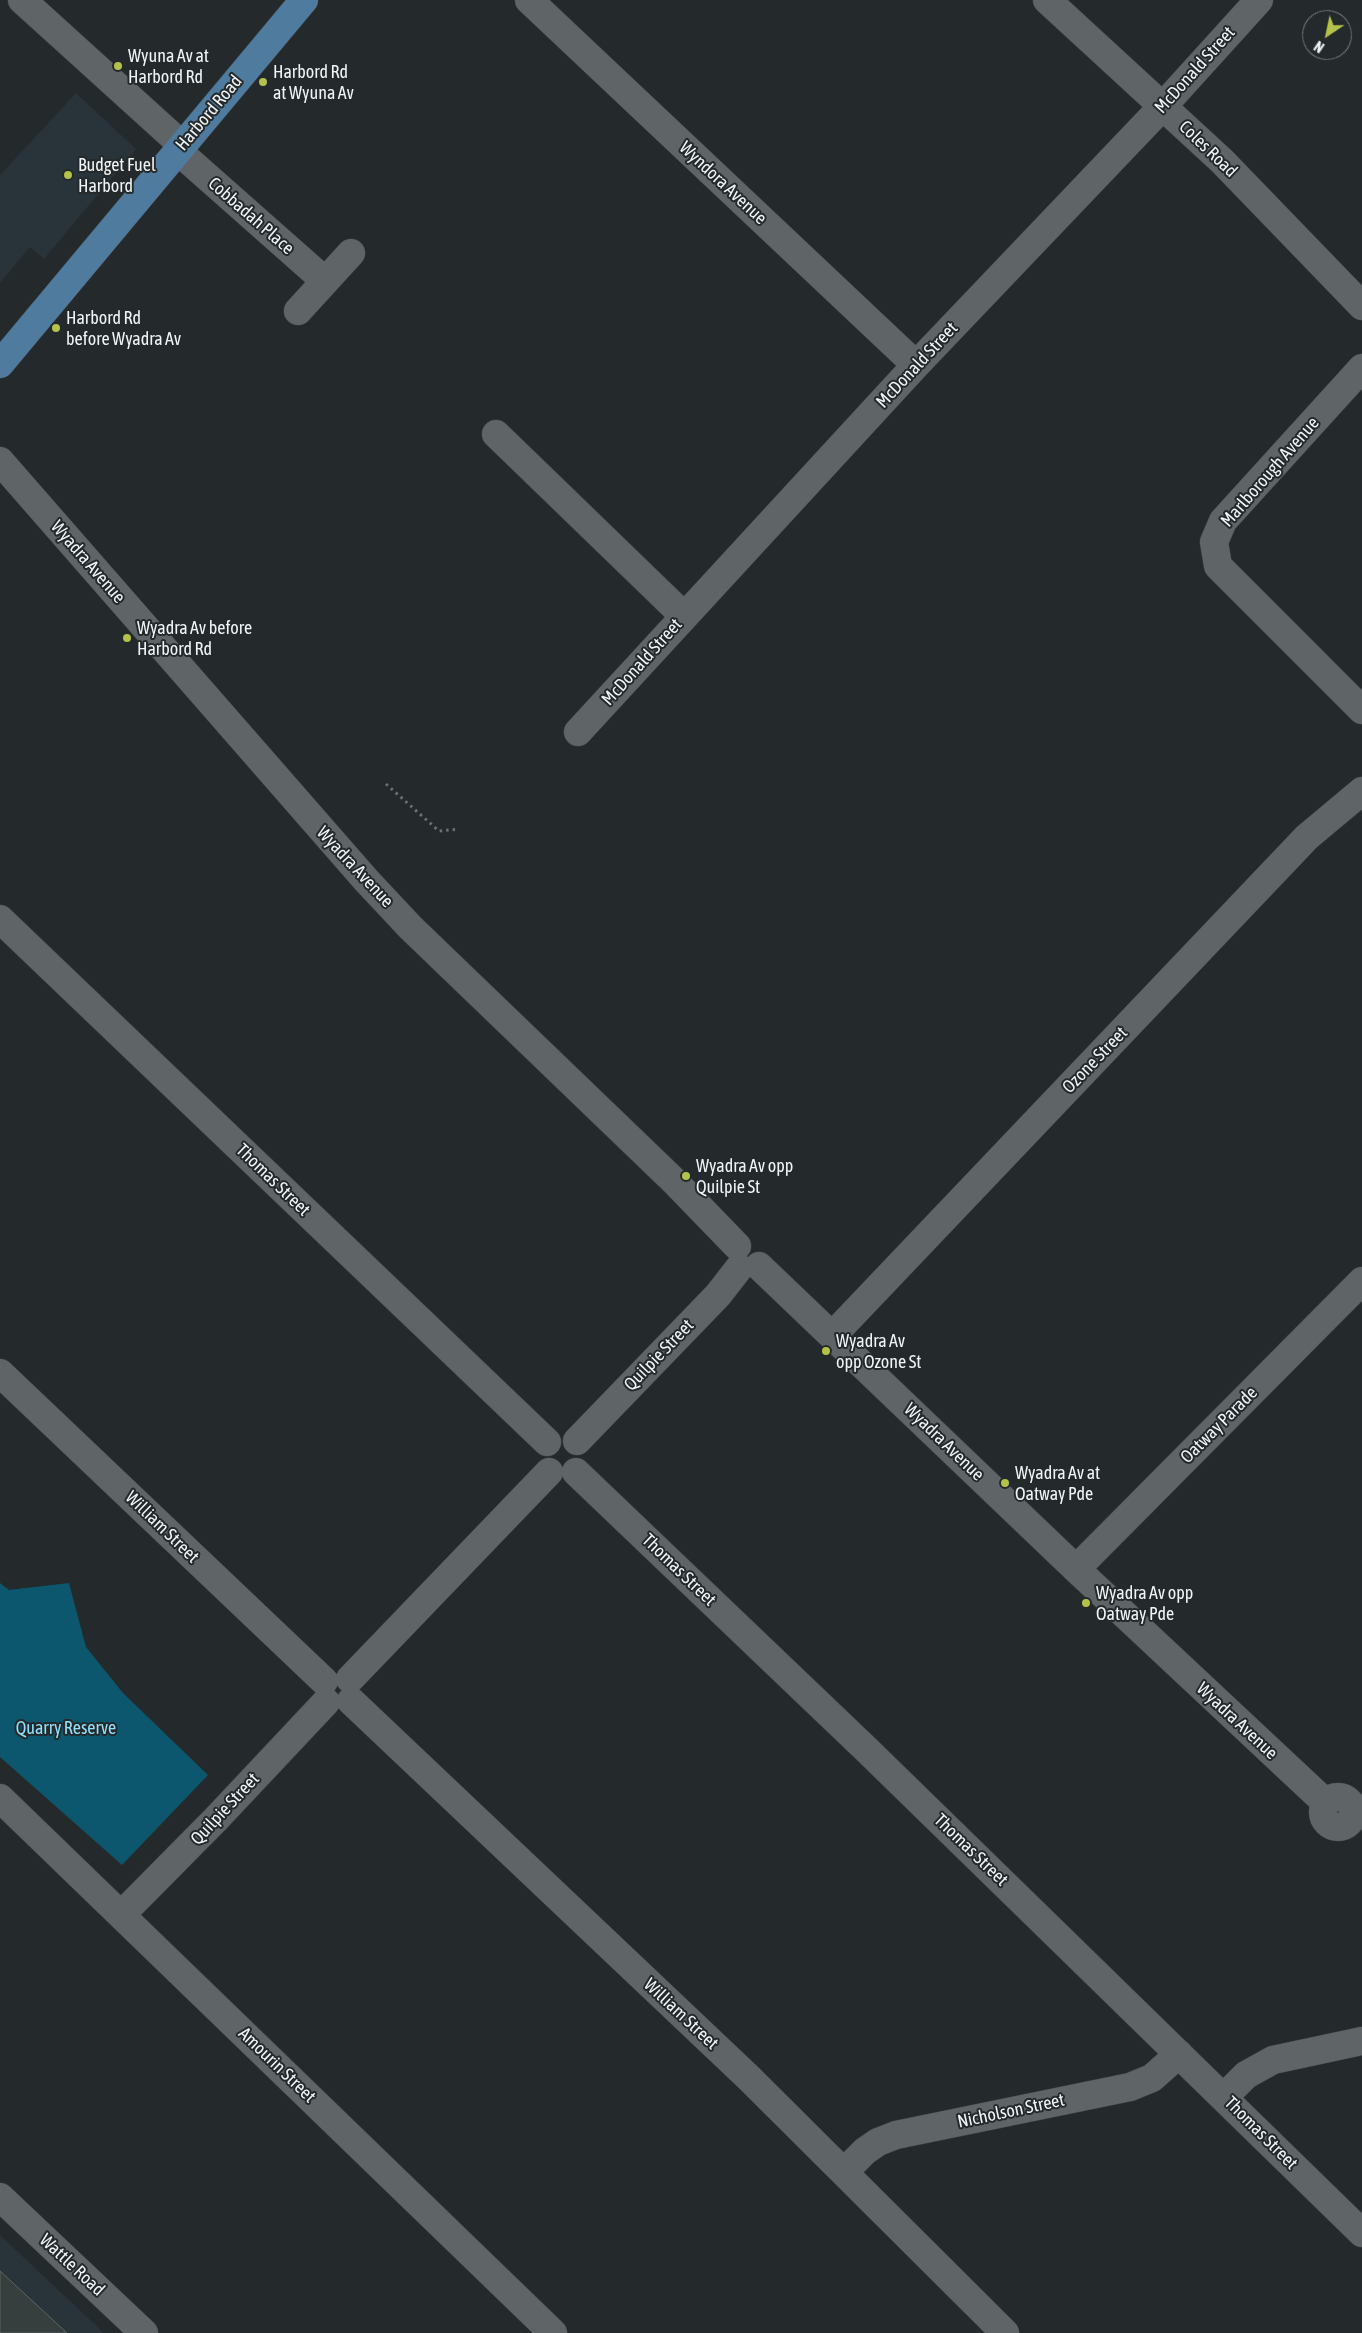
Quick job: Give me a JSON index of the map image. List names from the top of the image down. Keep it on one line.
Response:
{"streets":{"main road":["Harbord Road"],"street":["McDonald Street","Coles Road","Wyndora Avenue","Cobbadah Place","Marlborough Avenue","Wyadra Avenue","Ozone Street","Thomas Street","Quilpie Street","Oatway Parade","William Street","Amourin Street","Nicholson Street","Wattle Road"]},"crossings":[["McDonald Street","Coles Road"],["McDonald Street","Wyndora Avenue"],["Harbord Road","Cobbadah Place"],["Wyadra Avenue","Ozone Street"],["Wyadra Avenue","Quilpie Street"],["Wyadra Avenue","Oatway Parade"],["Thomas Street","Quilpie Street"],["Thomas Street","Nicholson Street"],["Quilpie Street","William Street"],["Quilpie Street","Amourin Street"],["William Street","Nicholson Street"]],"parks":["Quarry Reserve"],"places":["Wyuna Av at Harbord Rd","Harbord Rd at Wyuna Av","Budget Fuel Harbord","Harbord Rd before Wyadra Av","Wyadra Av before Harbord Rd","Wyadra Av opp Quilpie St","Wyadra Av opp Ozone St","Wyadra Av at Oatway Pde","Wyadra Av opp Oatway Pde"],"north":"bottom left"}
